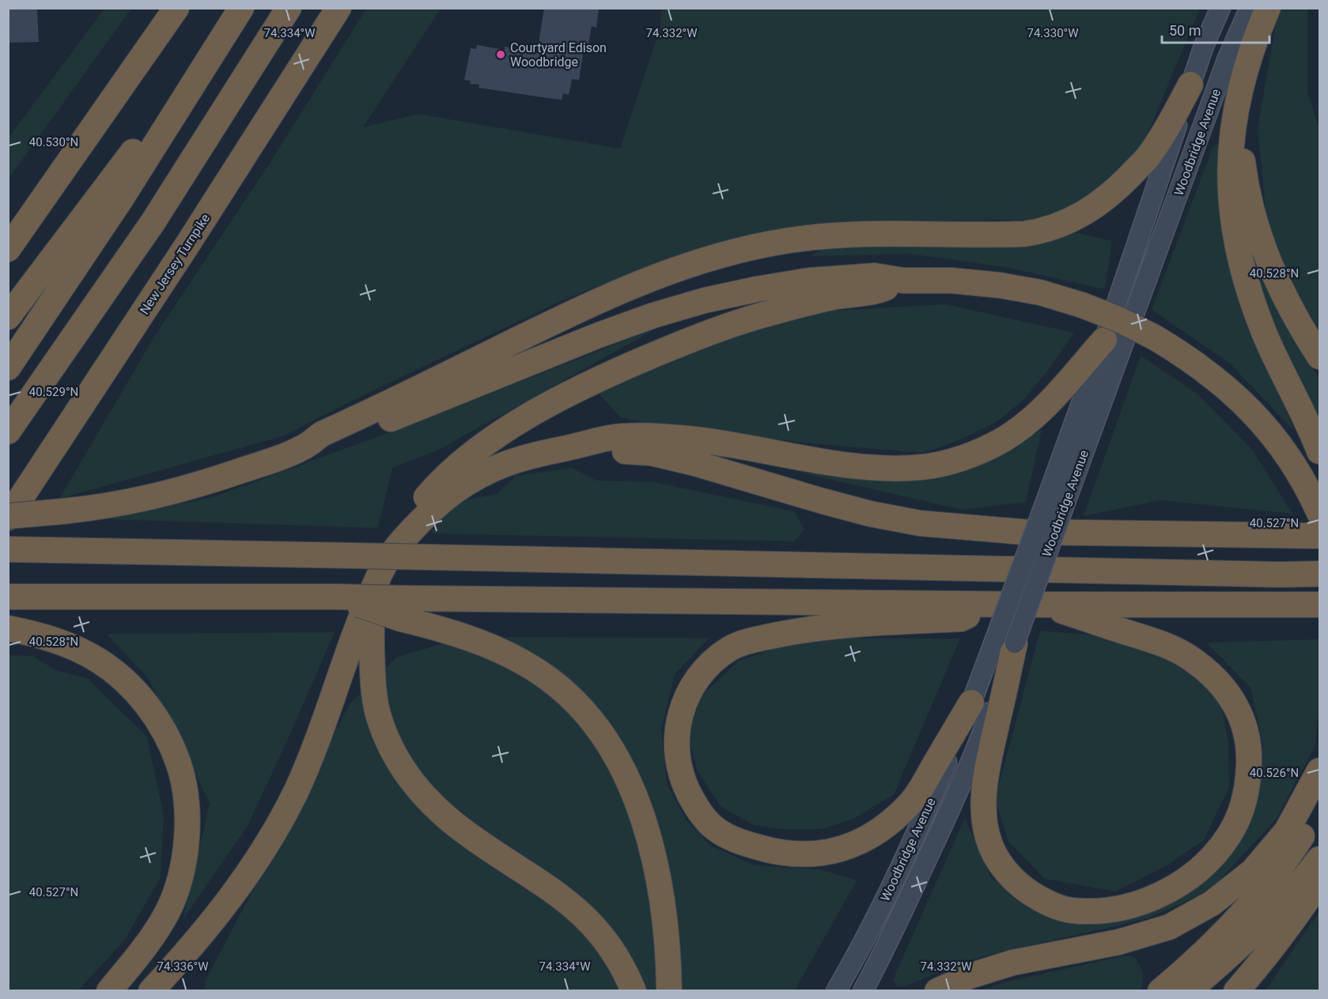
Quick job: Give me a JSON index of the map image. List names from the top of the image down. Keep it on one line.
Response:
{"streets":{"highway":["New Jersey Turnpike"],"main road":["Woodbridge Avenue"]},"places":["Courtyard Edison Woodbridge"],"scale_bar":"50 m","coordinates":["74.334°W","74.332°W","74.330°W","40.530°N","40.528°N","40.529°N","40.527°N","40.526°N","74.336°W"]}
